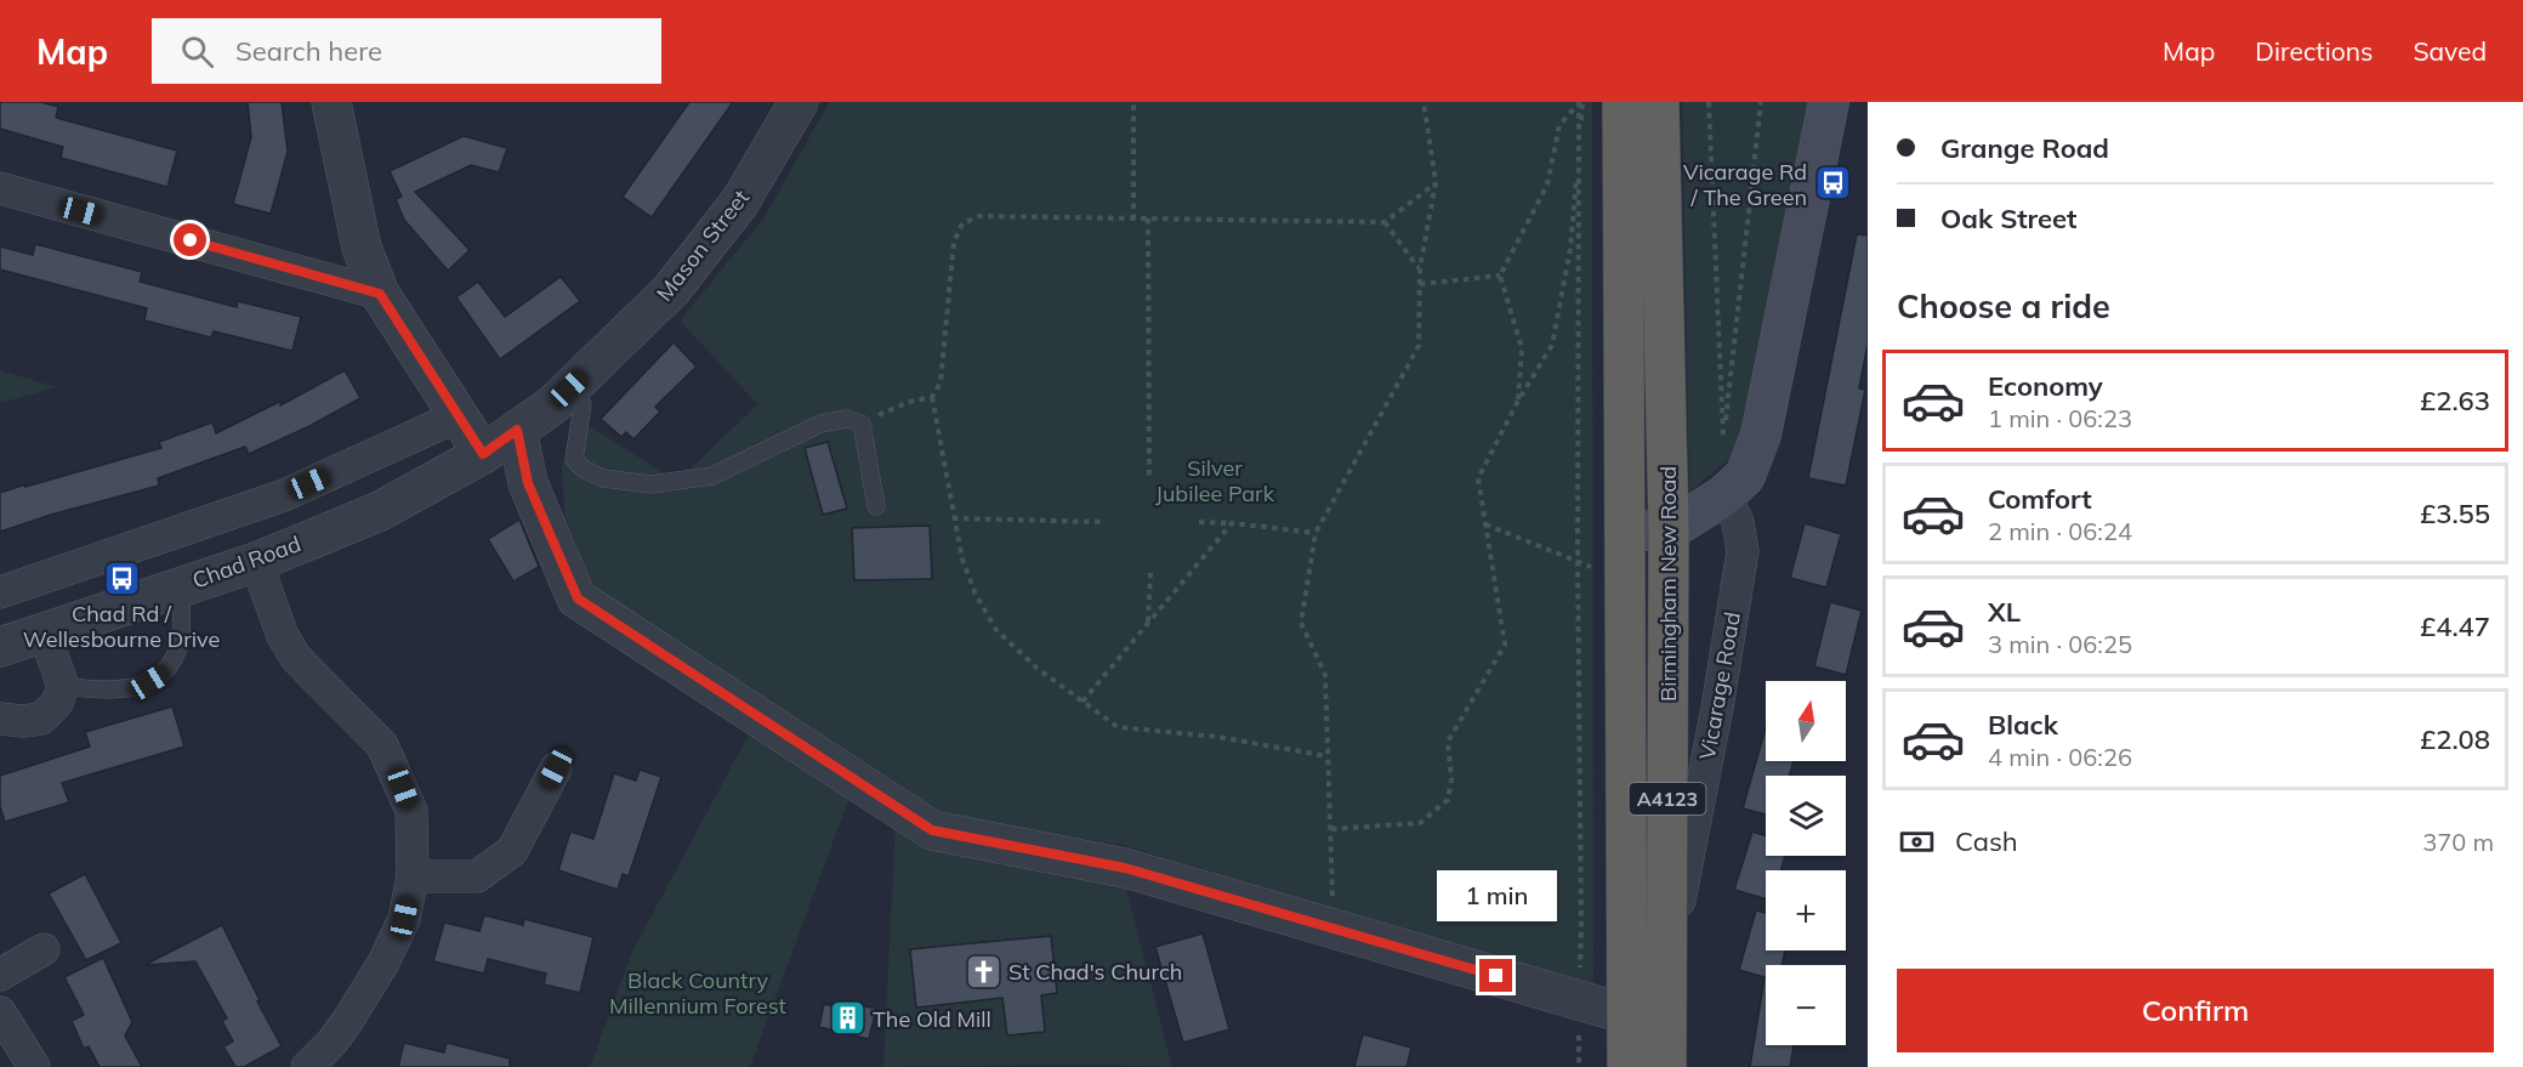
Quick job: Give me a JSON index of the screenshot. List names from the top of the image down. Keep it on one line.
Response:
{"streets":{"highway":["Birmingham New Road","A4123"],"street":["Mason Street","Chad Road","Vicarage Road"]},"crossings":[["Mason Street","Chad Road"],["Birmingham New Road","Vicarage Road"]],"parks":["Silver Jubilee Park","Black Country Millennium Forest"],"places":{"bus stop":["Vicarage Rd / The Green","Chad Rd / Wellesbourne Drive"],"church":["St Chad's Church"],"building":["The Old Mill"]},"north":"top","page":{"header":"Map","search":"Search here","nav":["Map","Directions","Saved"],"banner":["Grange Road","Oak Street"],"heading":"Choose a ride","list":[{"name":"Economy","note":"1 min · 06:23","value":"£2.63"},{"name":"Comfort","note":"2 min · 06:24","value":"£3.55"},{"name":"XL","note":"3 min · 06:25","value":"£4.47"},{"name":"Black","note":"4 min · 06:26","value":"£2.08"}],"map_buttons":["+","−"],"pay":["Cash","370 m"],"bubble":"1 min","buttons":"Confirm"}}
